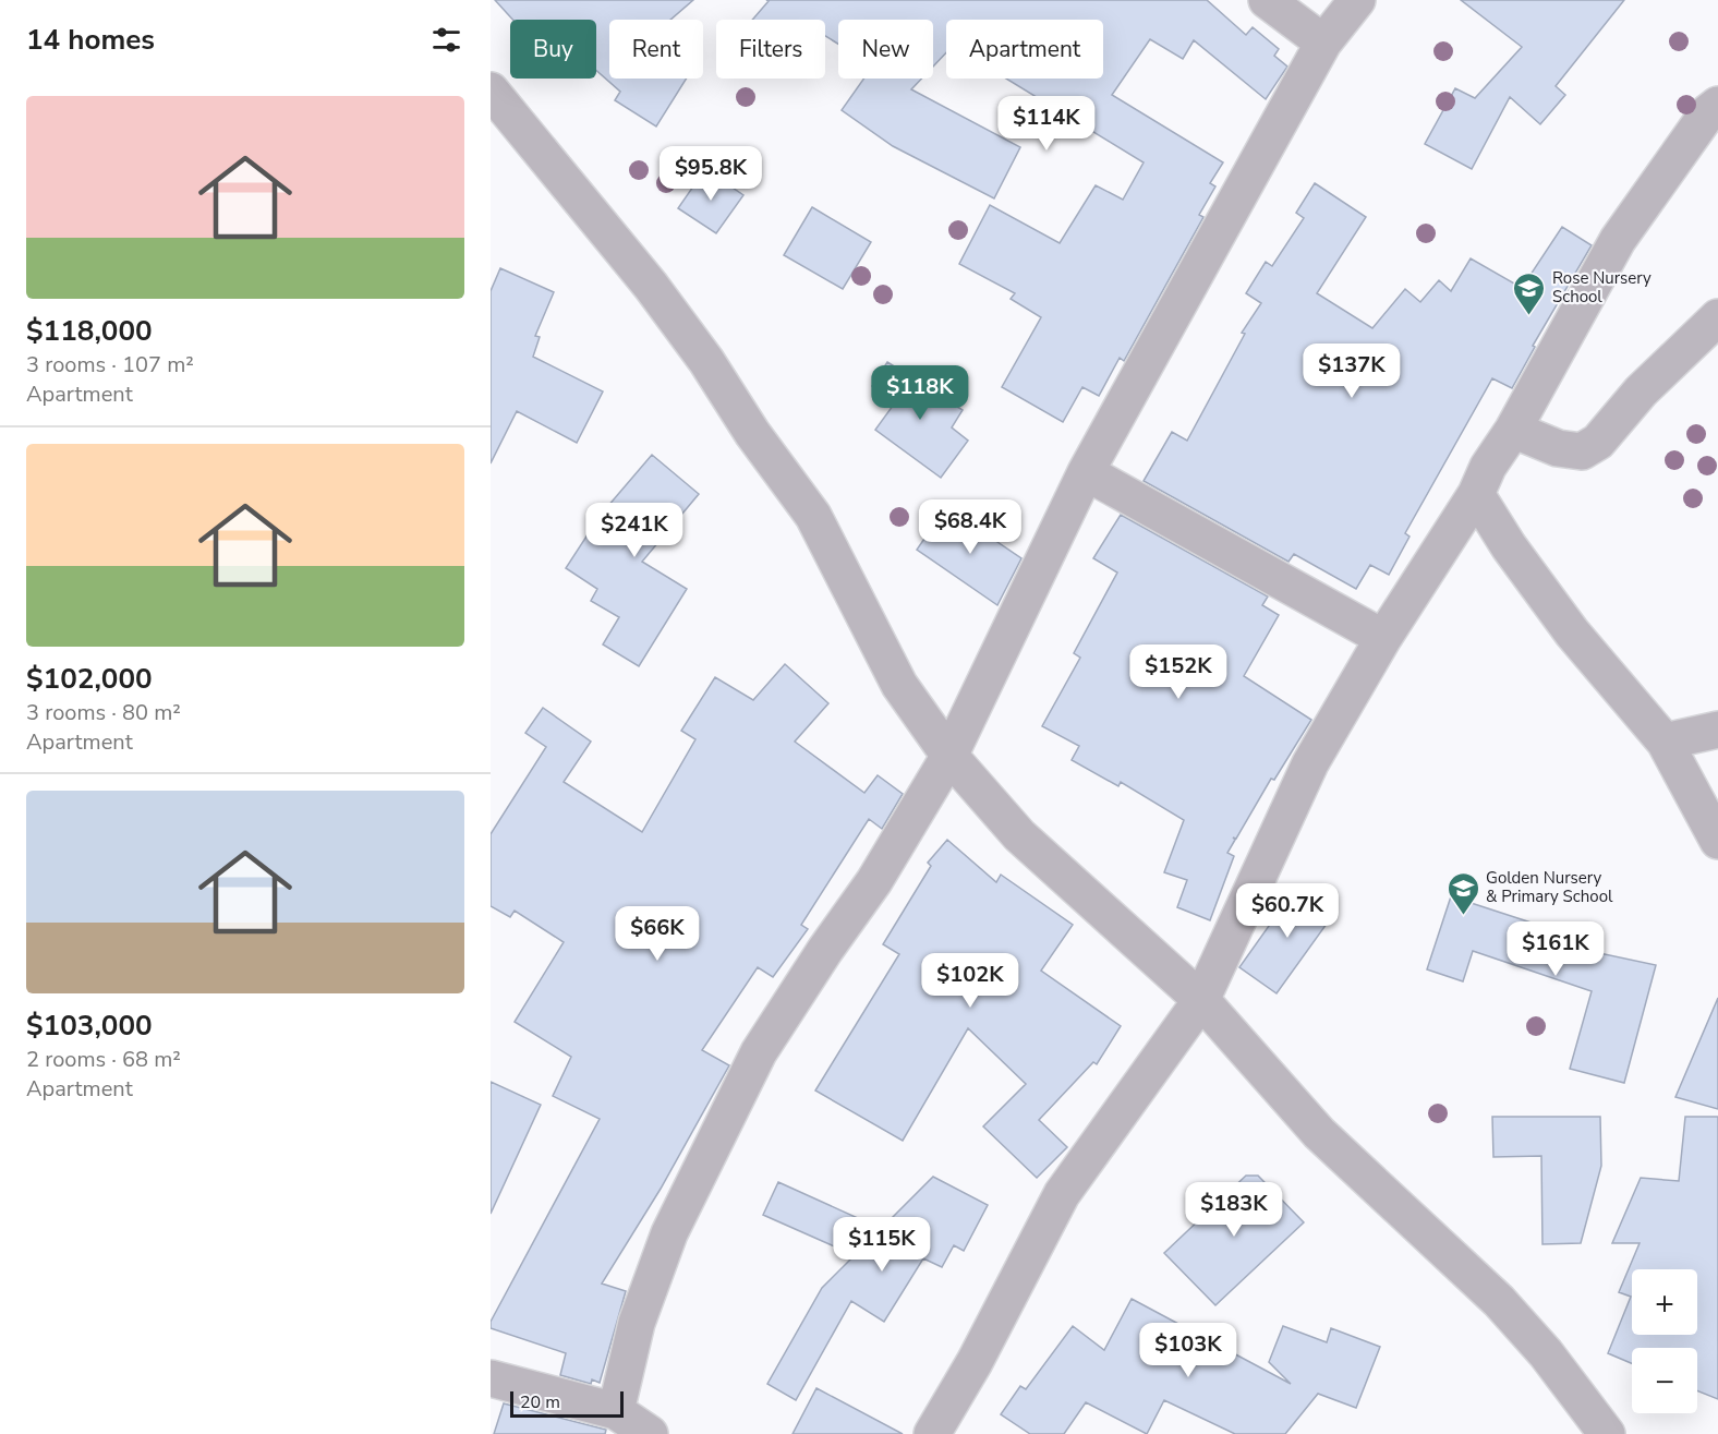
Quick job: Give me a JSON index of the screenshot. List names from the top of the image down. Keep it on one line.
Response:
{"places":{"school or university":["Rose Nursery School","Golden Nursery & Primary School"]},"scale_bar":"20 m","page":{"heading":"14 homes","chip":["Buy","Rent","Filters","New","Apartment"],"list":[{"name":"$118,000","note":"3 rooms · 107 m² · Apartment"},{"name":"$102,000","note":"3 rooms · 80 m² · Apartment"},{"name":"$103,000","note":"2 rooms · 68 m² · Apartment"}],"price":["$114K","$95.8K","$137K","$118K","$68.4K","$241K","$152K","$60.7K","$66K","$161K","$102K","$183K","$115K","$103K"],"map_buttons":["+","−"],"scale":"20 m"}}
